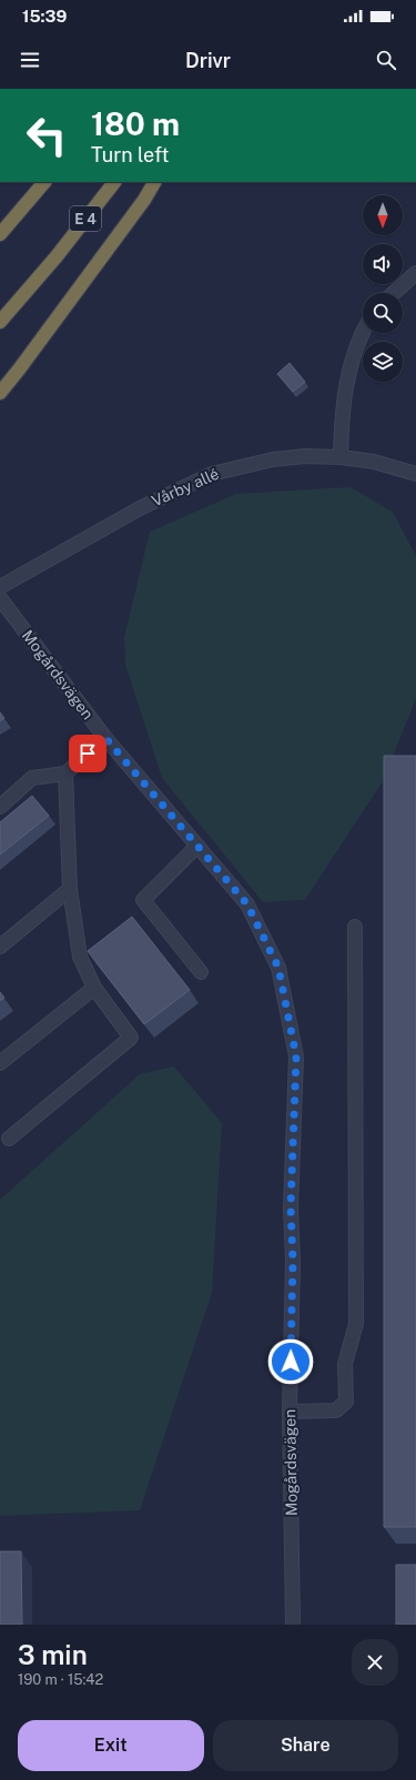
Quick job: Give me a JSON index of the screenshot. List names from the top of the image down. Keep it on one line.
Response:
{"streets":{"highway":["E 4"],"street":["Vårby allé","Mogårdsvägen"]},"north":"bottom","page":{"status":"15:39","header":"Drivr","turn":["180 m","Turn left"],"heading":["3 min","190 m · 15:42"],"buttons":["Exit","Share"]}}
